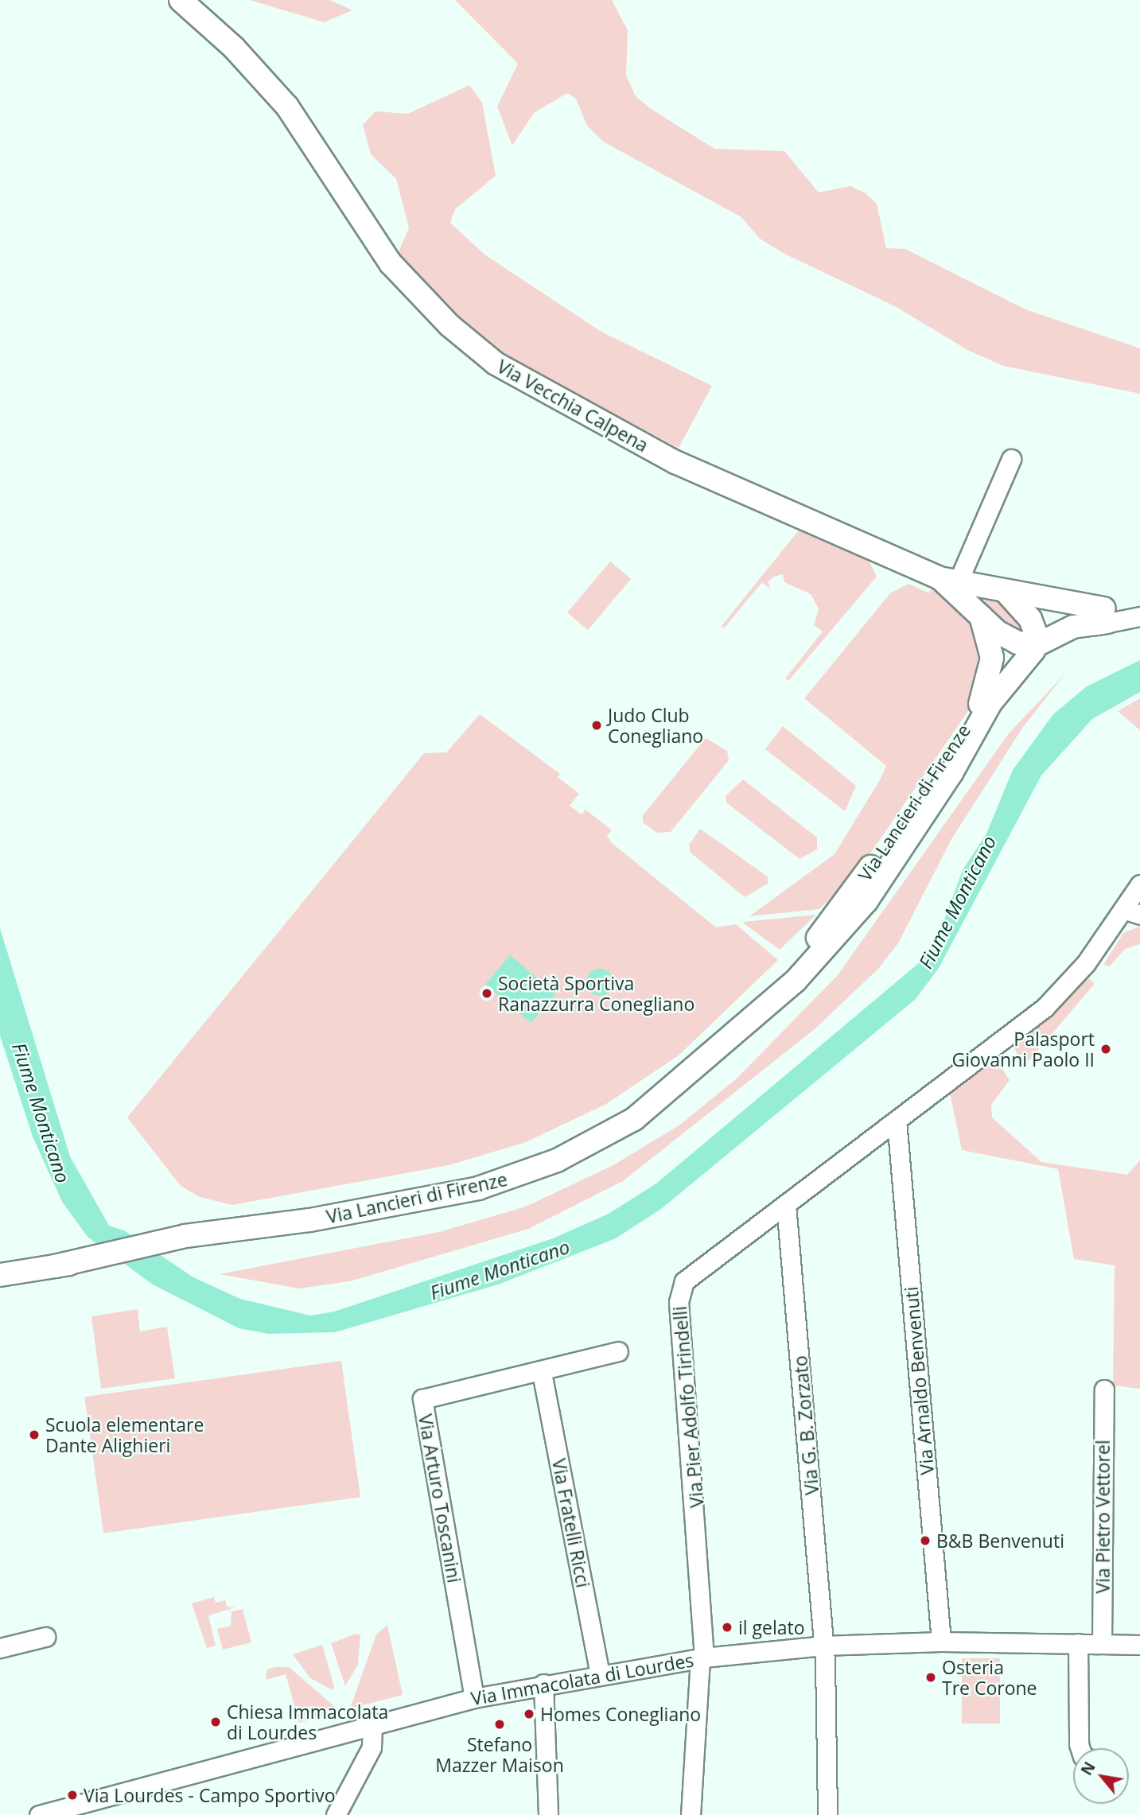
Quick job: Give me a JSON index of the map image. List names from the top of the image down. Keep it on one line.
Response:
{"streets":{"main road":["Via Vecchia Calpena","Via Lancieri di Firenze"],"street":["Via Arnaldo Benvenuti","Via Pier Adolfo Tirindelli","Via G. B. Zorzato","Via Arturo Toscanini","Via Pietro Vettorel","Via Fratelli Ricci","Via Immacolata di Lourdes"]},"crossings":[["Via Arnaldo Benvenuti","Via Pier Adolfo Tirindelli"],["Via Arnaldo Benvenuti","Via Immacolata di Lourdes"],["Via Pier Adolfo Tirindelli","Via G. B. Zorzato"],["Via Pier Adolfo Tirindelli","Via Immacolata di Lourdes"],["Via G. B. Zorzato","Via Immacolata di Lourdes"],["Via Arturo Toscanini","Via Fratelli Ricci"],["Via Arturo Toscanini","Via Immacolata di Lourdes"],["Via Pietro Vettorel","Via Immacolata di Lourdes"],["Via Fratelli Ricci","Via Immacolata di Lourdes"]],"water":["Fiume Monticano"],"places":["Judo Club Conegliano","Società Sportiva Ranazzurra Conegliano","Palasport Giovanni Paolo II","Scuola elementare Dante Alighieri","B&B Benvenuti","il gelato","Osteria Tre Corone","Homes Conegliano","Chiesa Immacolata di Lourdes","Stefano Mazzer Maison","Via Lourdes - Campo Sportivo"],"north":"top left"}
